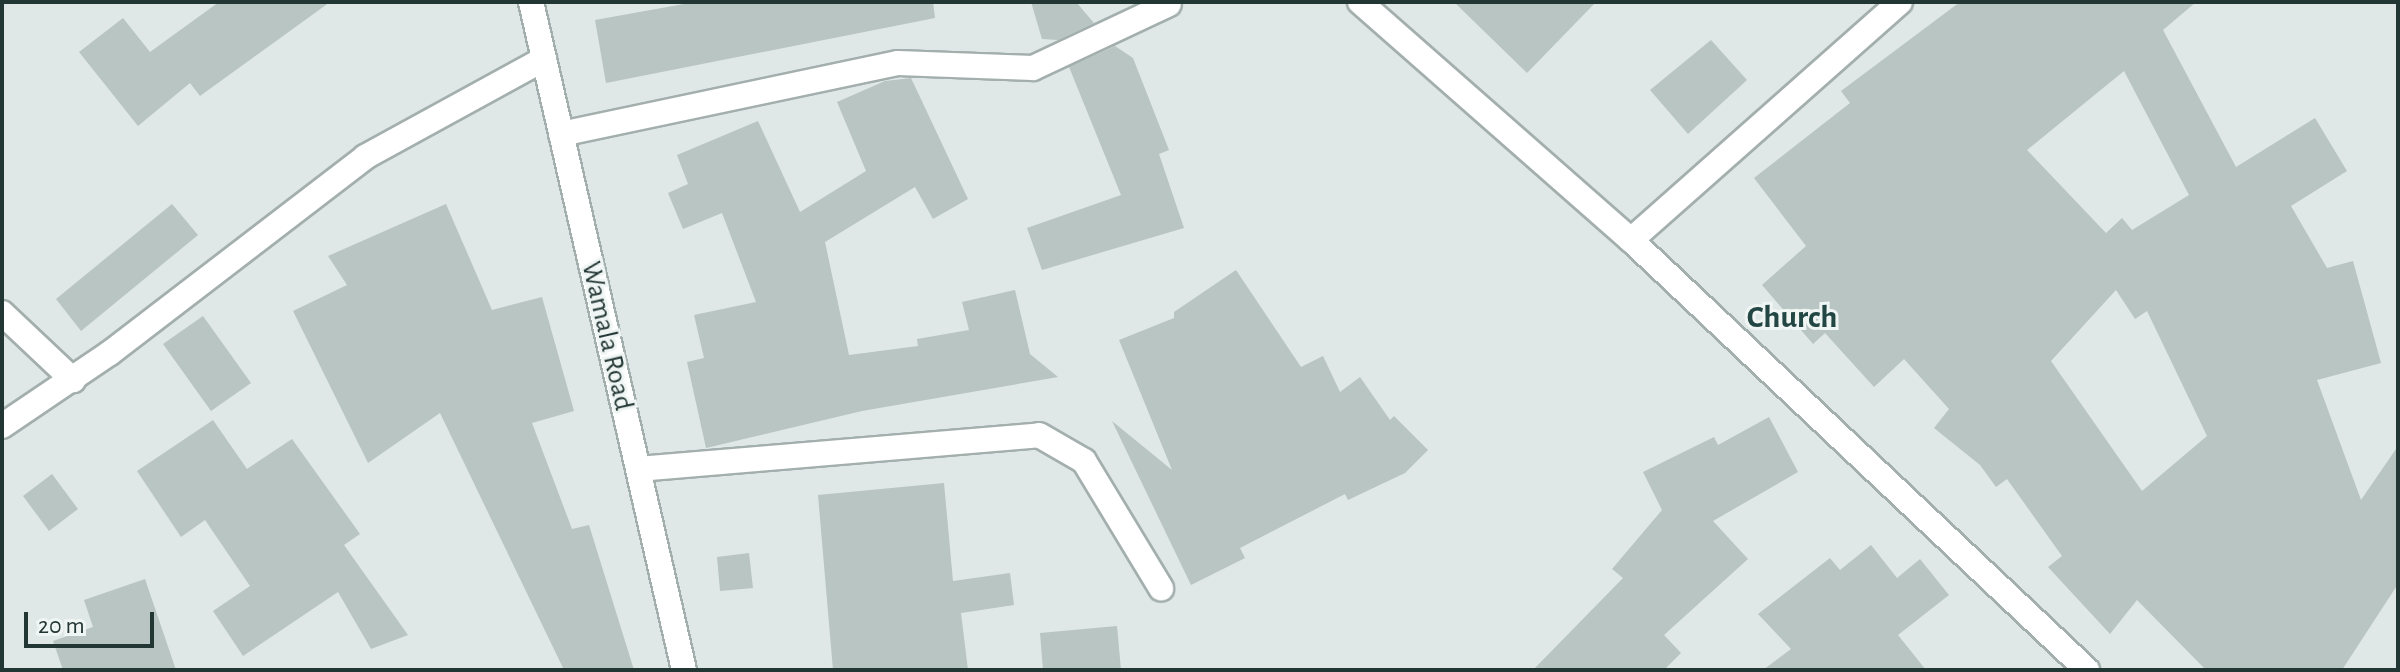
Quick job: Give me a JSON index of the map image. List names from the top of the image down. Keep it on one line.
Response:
{"streets":{"street":["Wamala Road"]},"districts":["Church"],"scale_bar":"20 m"}
